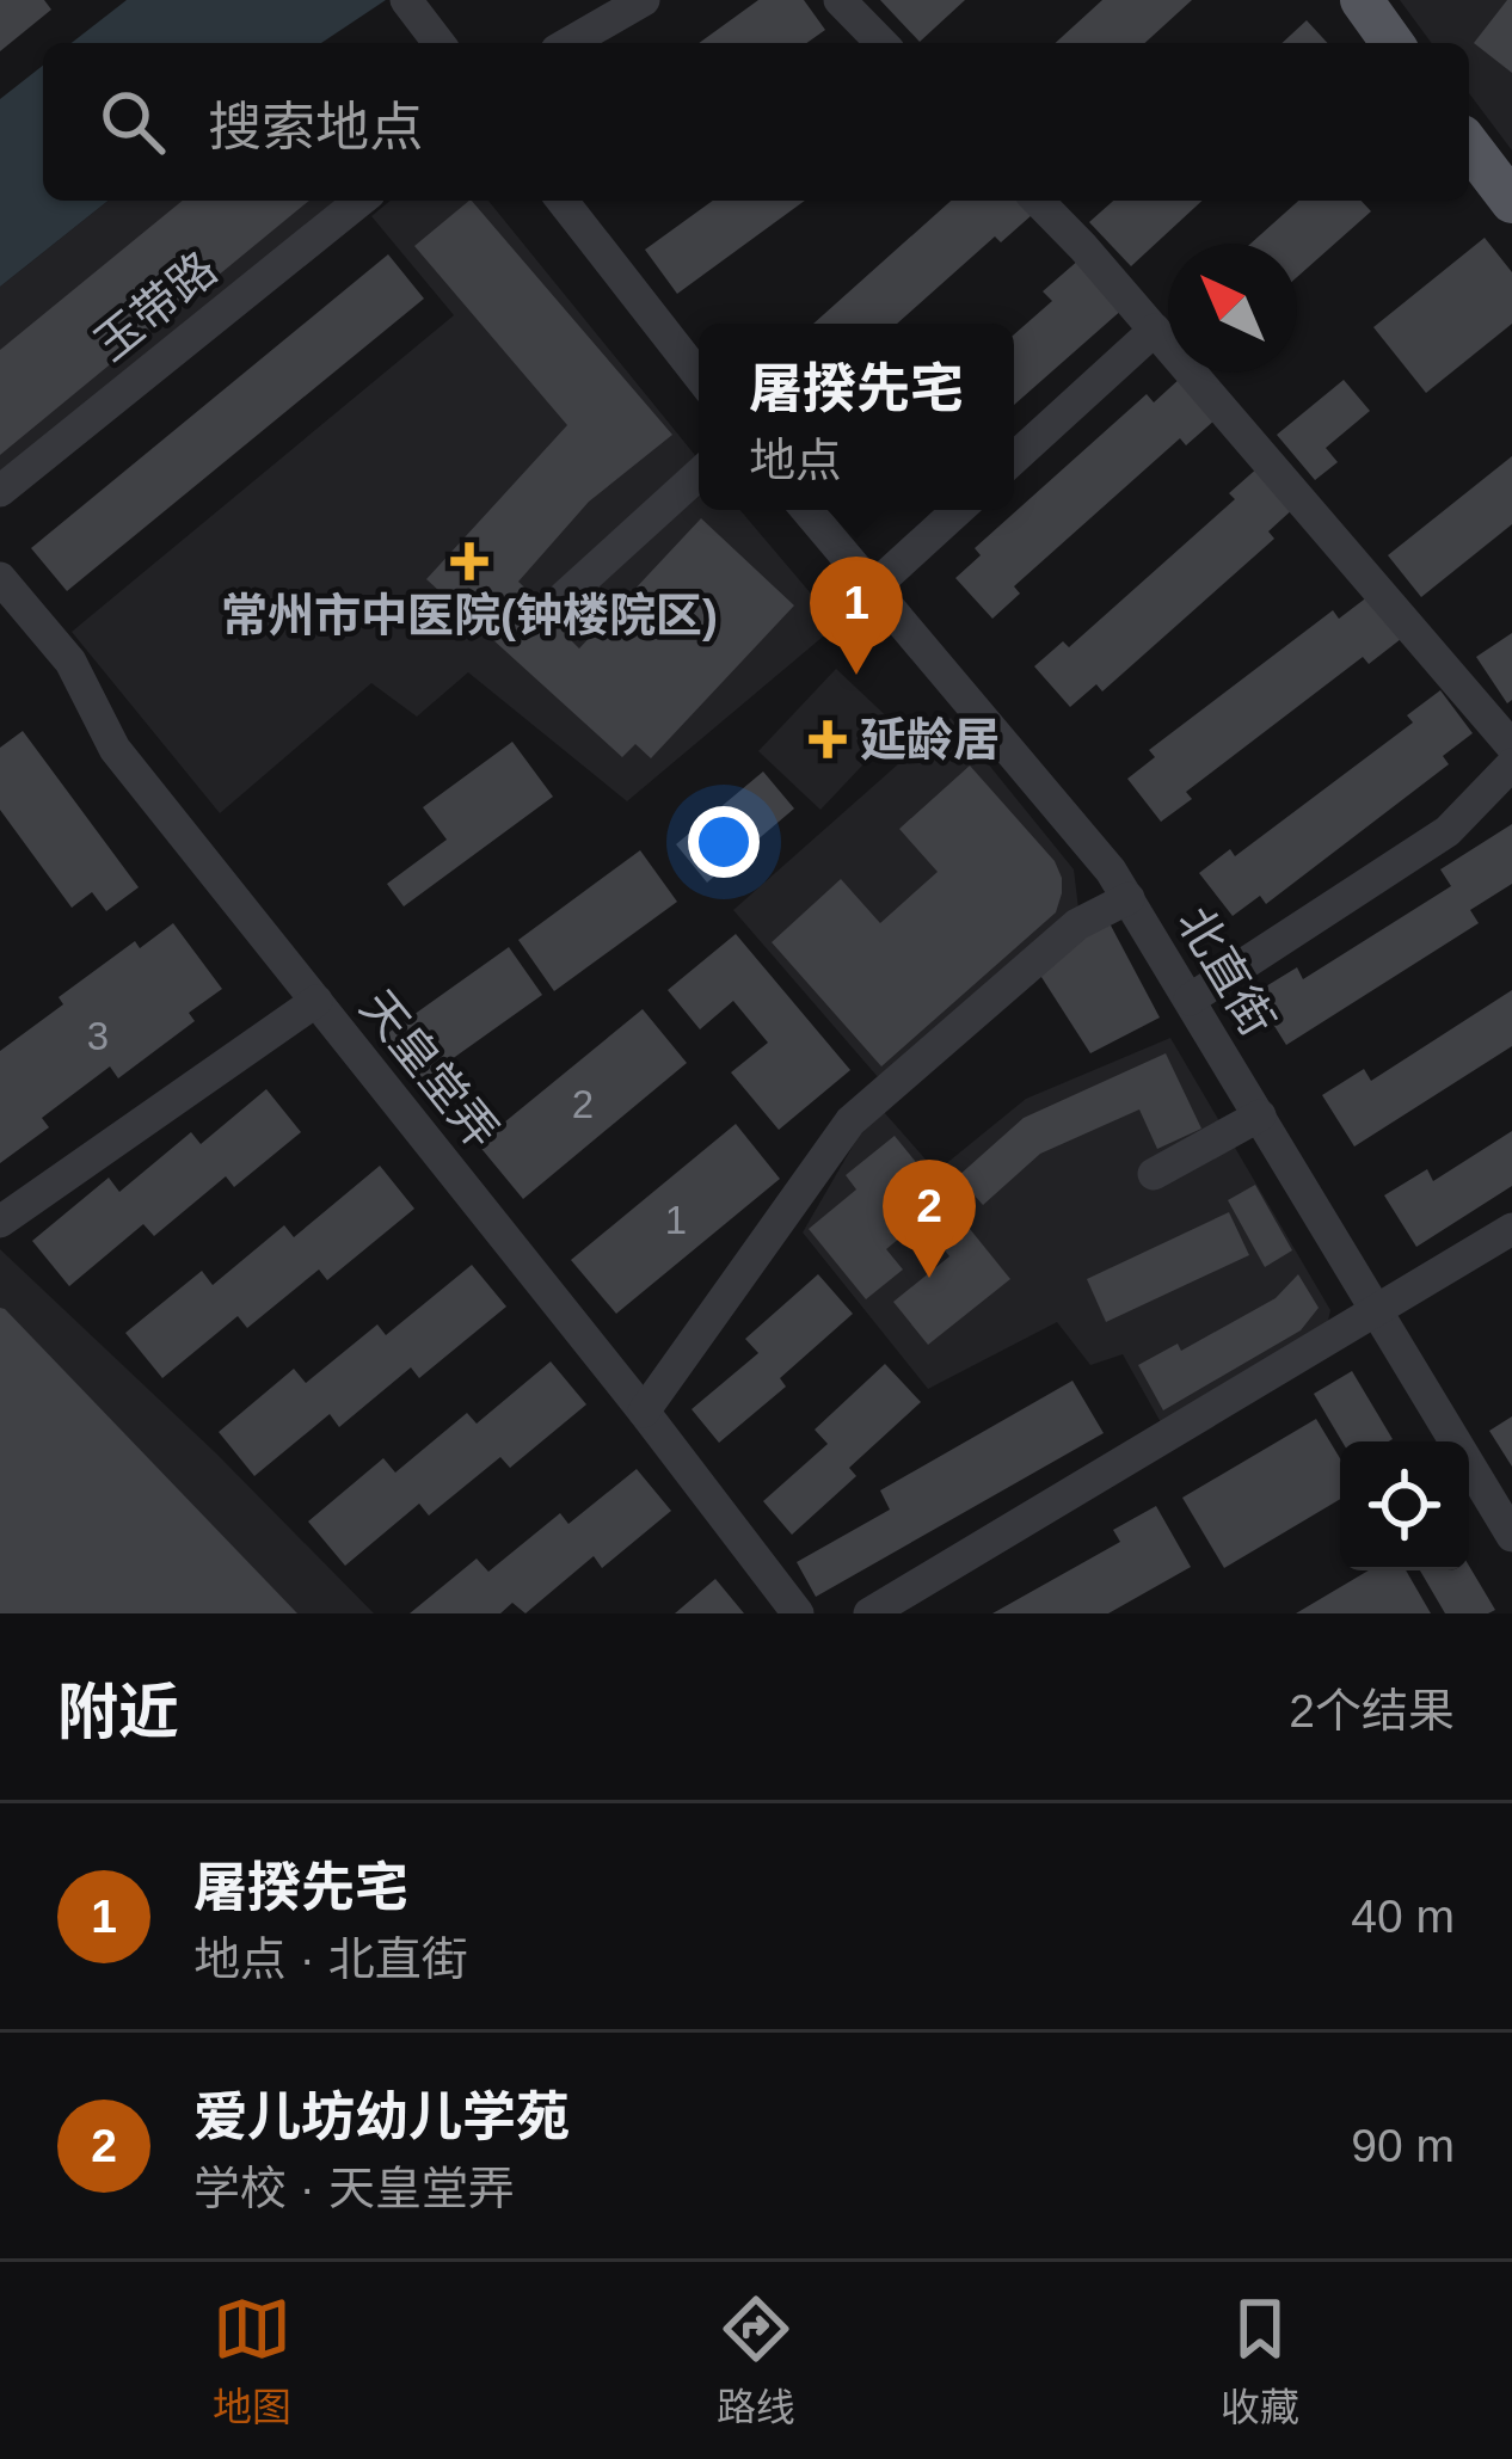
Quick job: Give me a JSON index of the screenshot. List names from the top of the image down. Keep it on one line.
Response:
{"streets":{"street":["玉带路","北直街","天皇堂弄"]},"places":{"health":["常州市中医院(钟楼院区)","延龄居"]},"house_numbers":["3","2","1"],"north":"top left","page":{"search":"搜索地点","popup":["屠揆先宅","地点"],"pins":["1","2"],"heading":["附近","2个结果"],"list":[{"mark":"1","name":"屠揆先宅","note":"地点 · 北直街","value":"40 m"},{"mark":"2","name":"爱儿坊幼儿学苑","note":"学校 · 天皇堂弄","value":"90 m"}],"nav":["地图","路线","收藏"]}}
